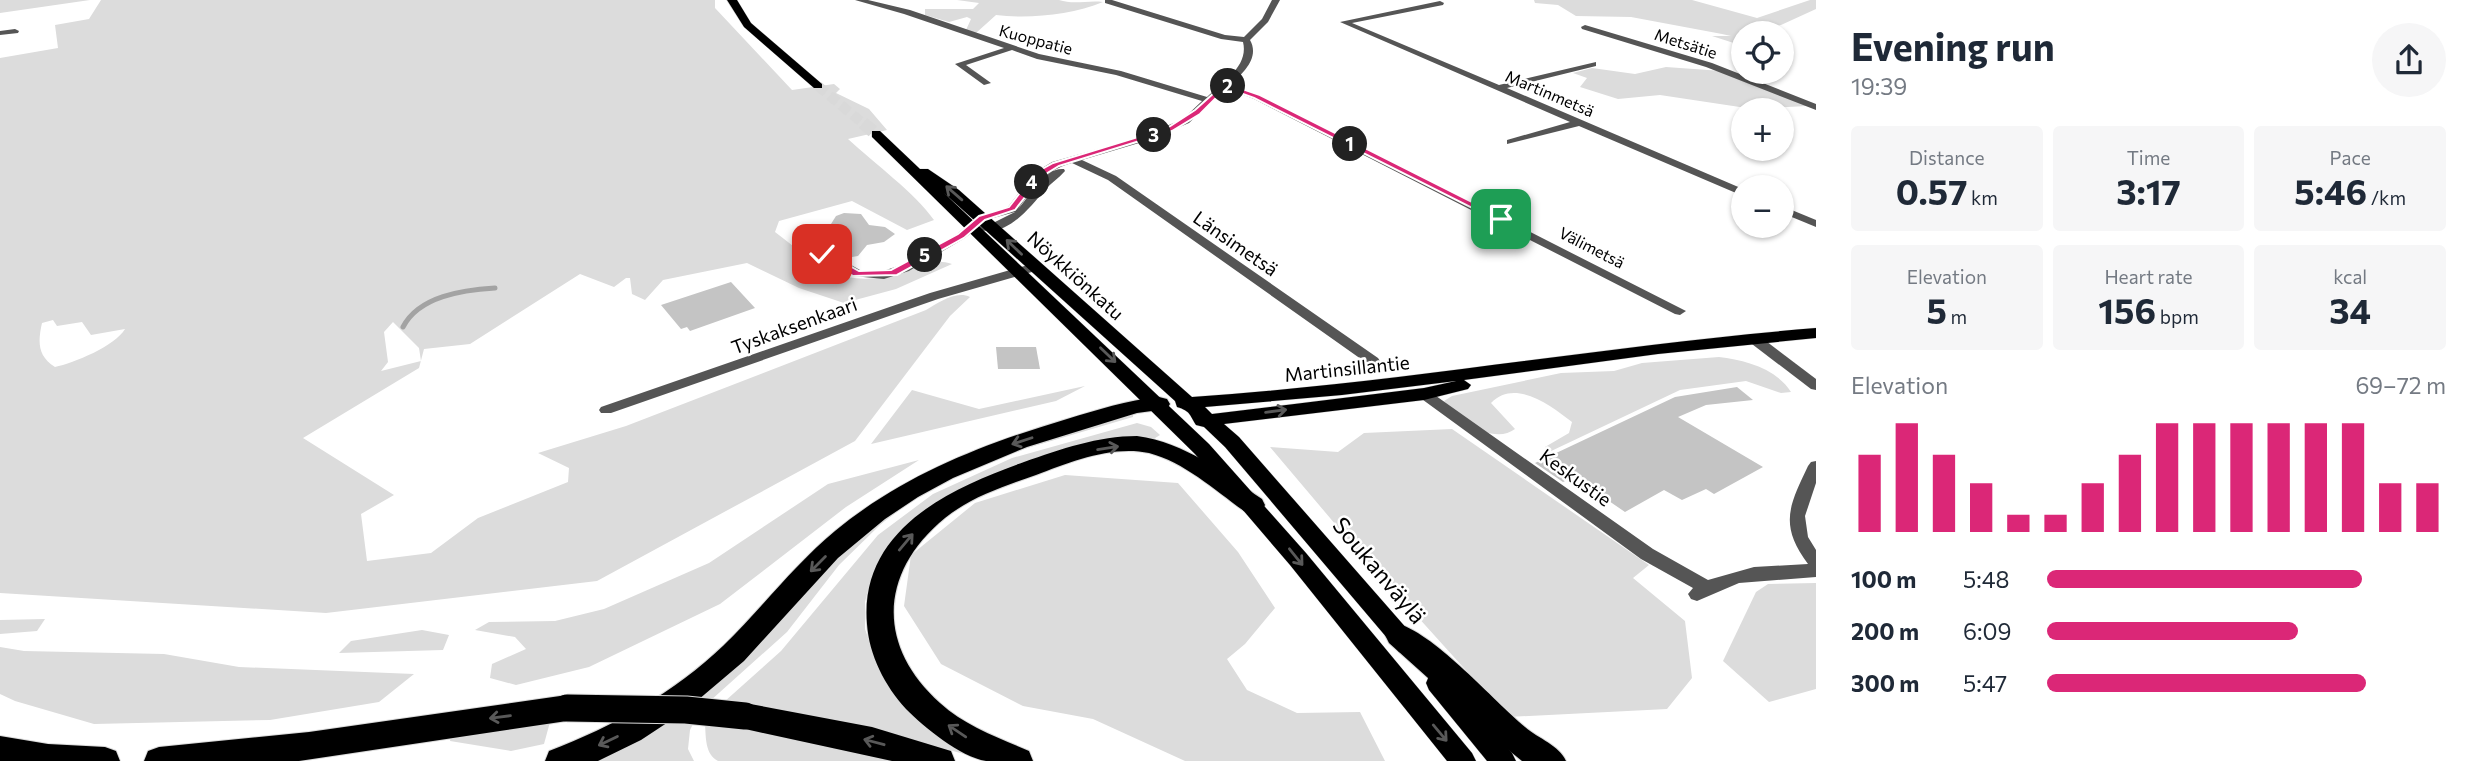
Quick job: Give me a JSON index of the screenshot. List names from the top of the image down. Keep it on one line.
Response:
{"streets":{"main road":["Nöykkiönkatu","Martinsillantie","Soukanväylä"],"street":["Kuoppatie","Metsätie","Martinmetsä","Länsimetsä","Välimetsä","Tyskaksenkaari","Keskustie"]},"crossings":[["Nöykkiönkatu","Tyskaksenkaari"],["Nöykkiönkatu","Martinsillantie"],["Nöykkiönkatu","Soukanväylä"],["Martinsillantie","Keskustie"],["Martinsillantie","Soukanväylä"]],"page":{"heading":["Evening run","19:39"],"map_buttons":["+","−"],"pins":["2","3","1","4","5"],"stats":[["Distance","0.57 km"],["Time","3:17"],["Pace","5:46 /km"],["Elevation","5 m"],["Heart rate","156 bpm"],["kcal","34"]],"chart":["Elevation","69–72 m"],"list":[{"name":"100 m","note":"5:48"},{"name":"200 m","note":"6:09"},{"name":"300 m","note":"5:47"}]}}
